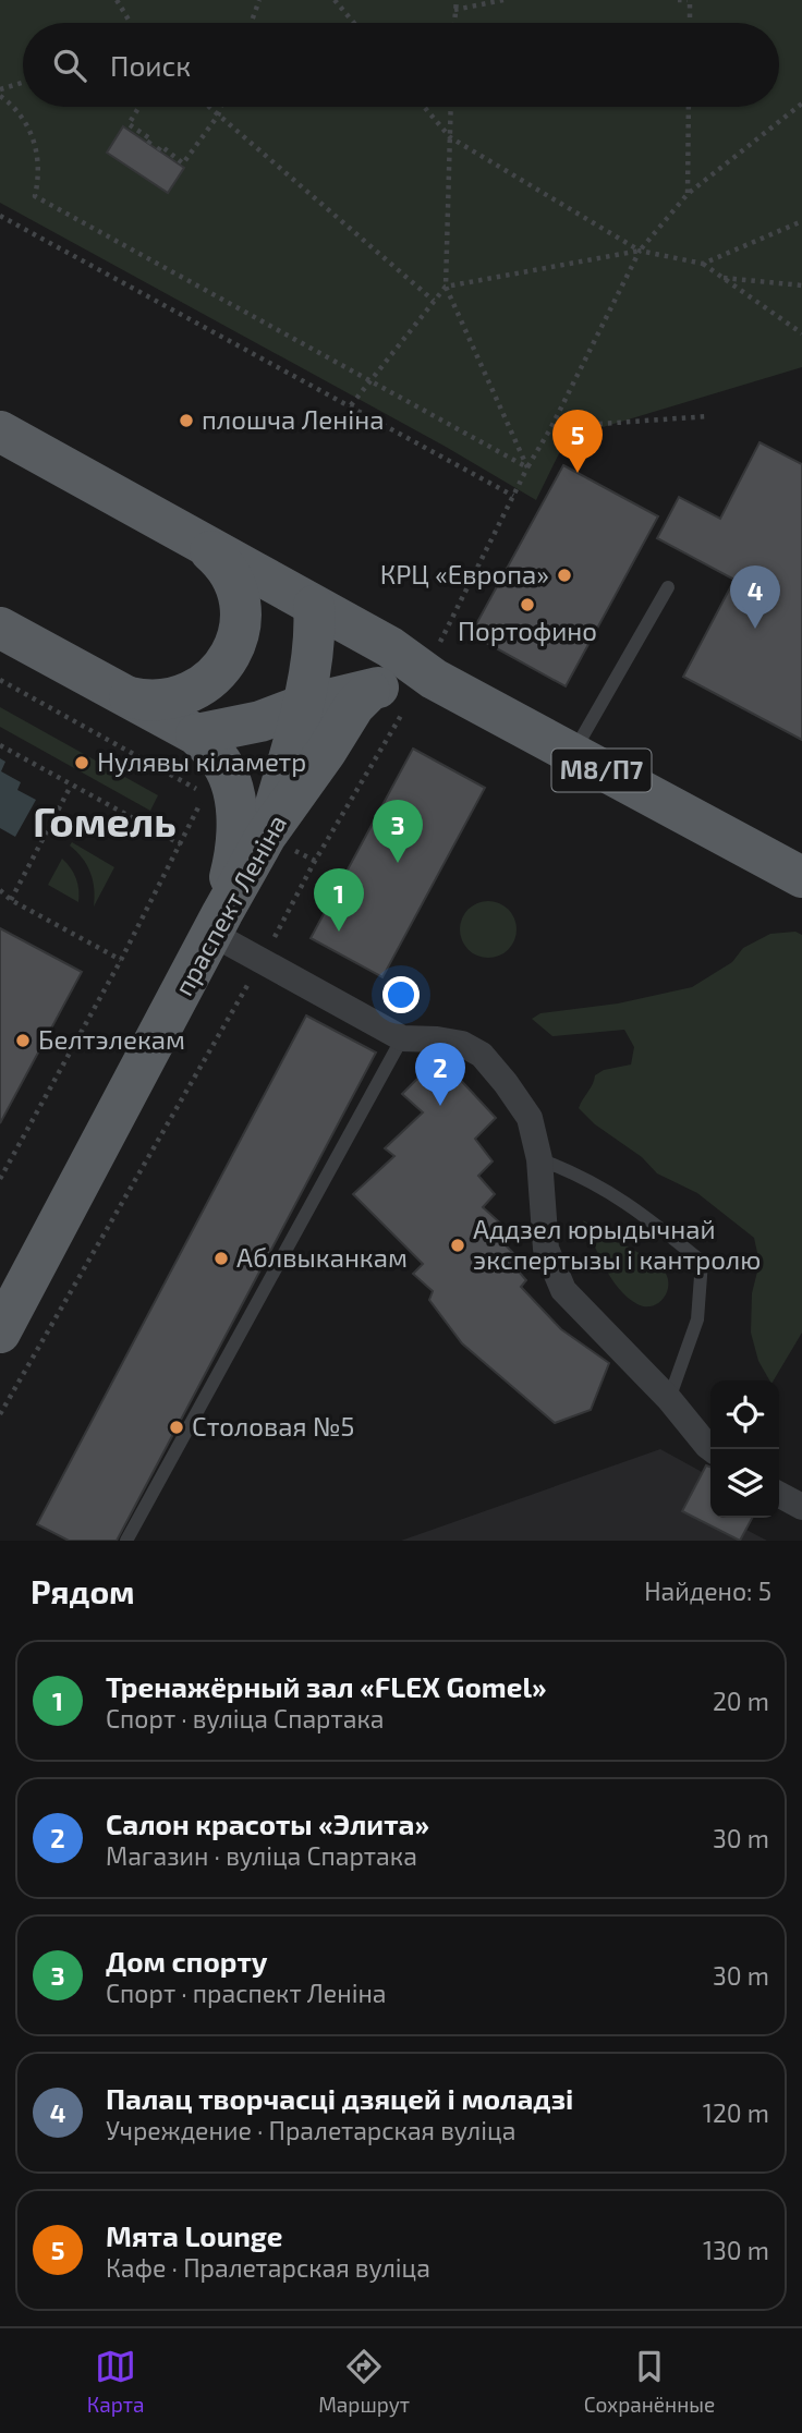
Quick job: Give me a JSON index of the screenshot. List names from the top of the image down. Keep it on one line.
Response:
{"streets":{"main road":["М8/П7","праспект Леніна"]},"crossings":[["М8/П7","праспект Леніна"]],"districts":["Гомель"],"places":["плошча Леніна","КРЦ «Европа»","Портофино","Нулявы кіламетр","Белтэлекам","Аддзел юрыдычнай экспертызы і кантролю","Аблвыканкам","Столовая №5"],"page":{"search":"Поиск","pins":["5","4","3","1","2"],"heading":["Рядом","Найдено: 5"],"list":[{"mark":"1","name":"Тренажёрный зал «FLEX Gomel»","note":"Спорт · вуліца Спартака","value":"20 m"},{"mark":"2","name":"Салон красоты «Элита»","note":"Магазин · вуліца Спартака","value":"30 m"},{"mark":"3","name":"Дом спорту","note":"Спорт · праспект Леніна","value":"30 m"},{"mark":"4","name":"Палац творчасці дзяцей і моладзі","note":"Учреждение · Пралетарская вуліца","value":"120 m"},{"mark":"5","name":"Мята Lounge","note":"Кафе · Пралетарская вуліца","value":"130 m"}],"nav":["Карта","Маршрут","Сохранённые"]}}
